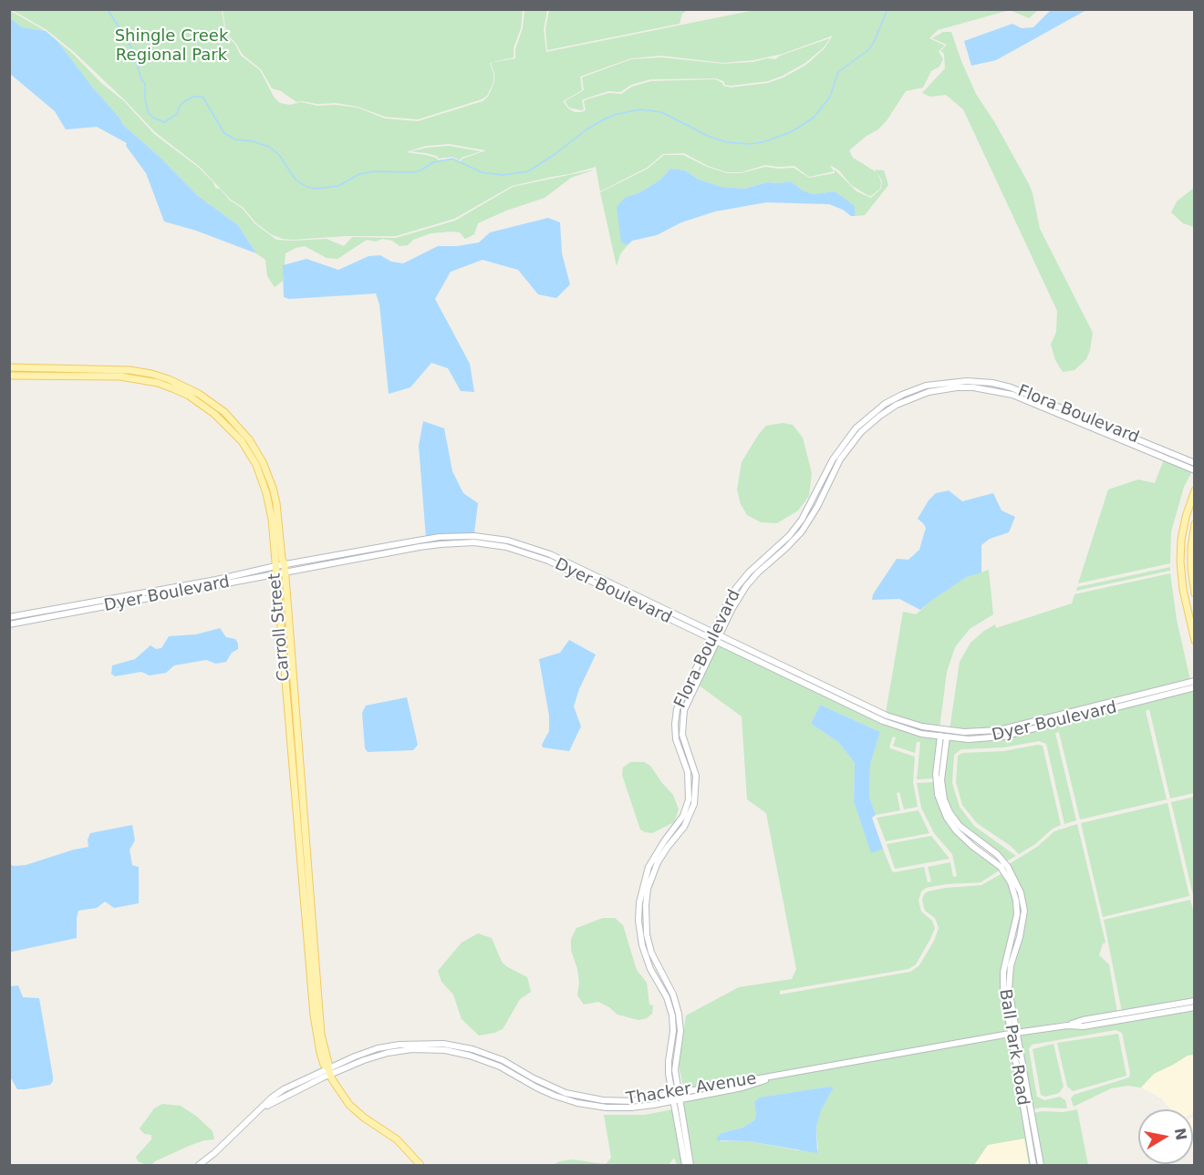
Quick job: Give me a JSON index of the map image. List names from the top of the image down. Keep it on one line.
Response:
{"streets":{"main road":["Carroll Street"],"street":["Flora Boulevard","Dyer Boulevard","Ball Park Road","Thacker Avenue"]},"crossings":[["Flora Boulevard","Dyer Boulevard"],["Flora Boulevard","Thacker Avenue"],["Dyer Boulevard","Carroll Street"],["Dyer Boulevard","Ball Park Road"],["Carroll Street","Thacker Avenue"],["Ball Park Road","Thacker Avenue"]],"parks":["Shingle Creek Regional Park"],"north":"right"}
